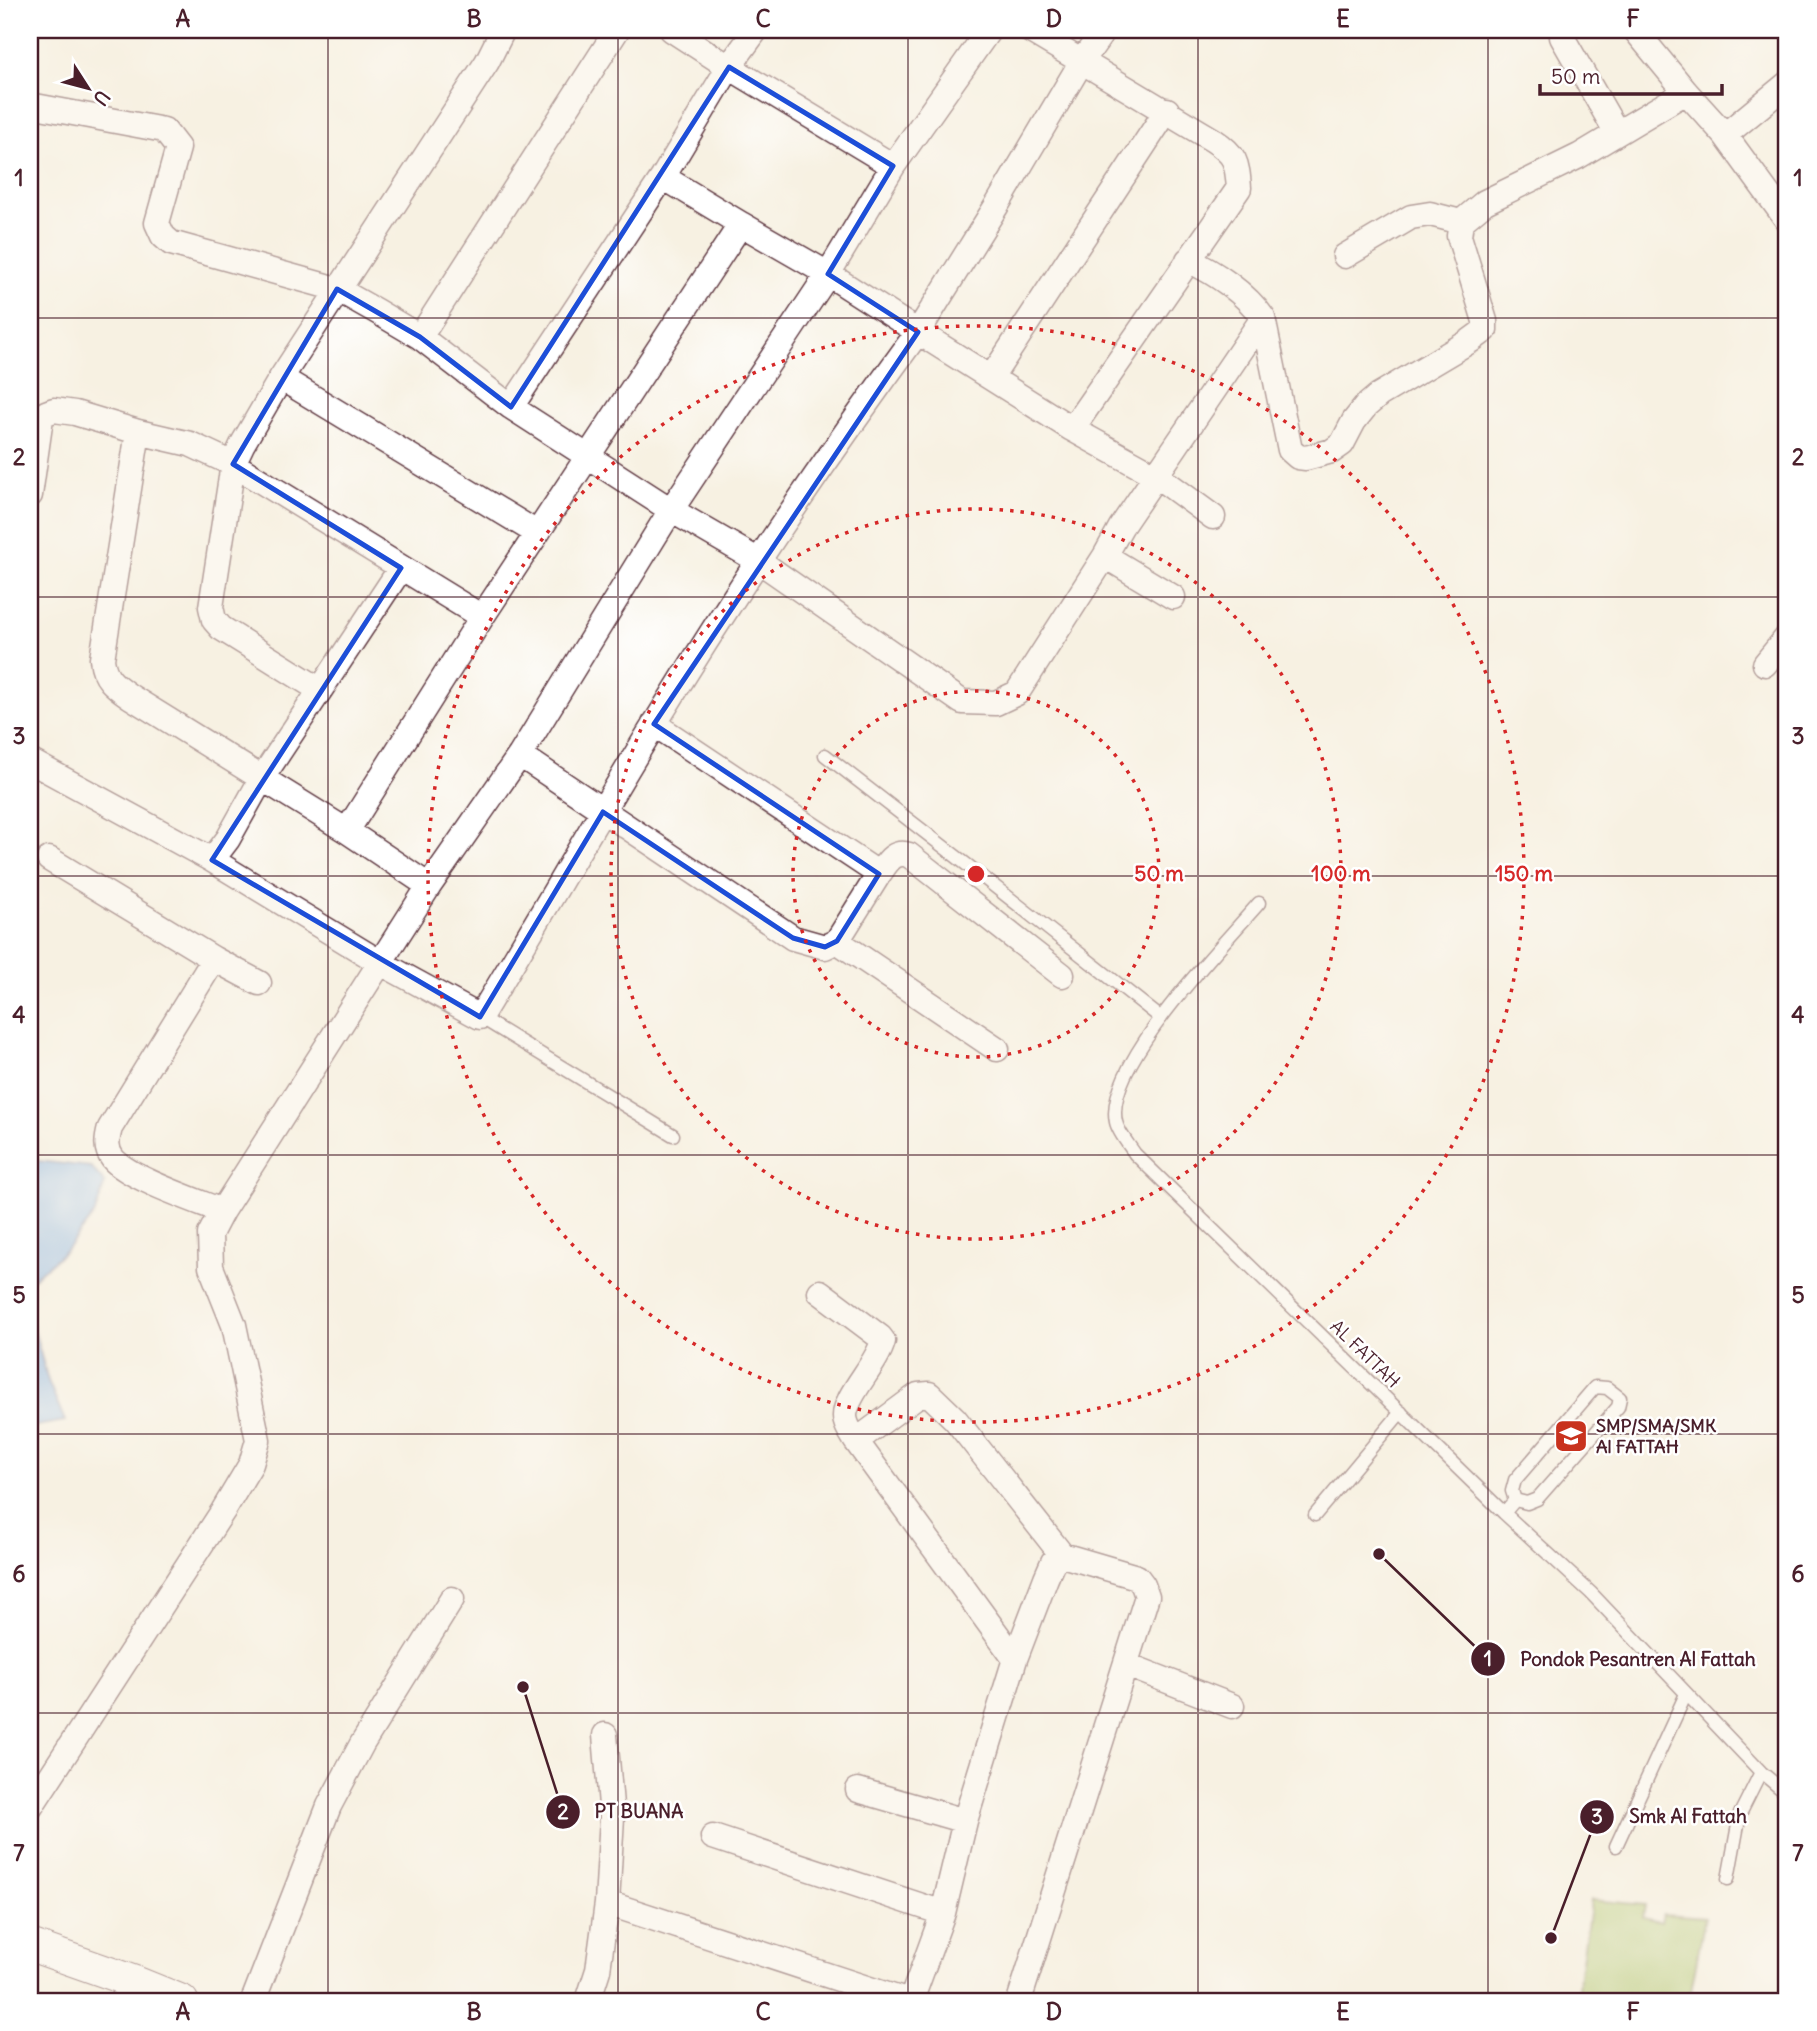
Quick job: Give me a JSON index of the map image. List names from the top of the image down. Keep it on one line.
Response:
{"streets":{"lane":["AL FATTAH"]},"places":{"school or university":["SMP/SMA/SMK Al FATTAH"],"other":["Pondok Pesantren Al Fattah","PT BUANA","Smk Al Fattah"]},"scale_bar":"50 m","north":"bottom right","grid":{"columns":["A","B","C","D","E","F"],"rows":["1","2","3","4","5","6","7"]},"rings":["50 m","100 m","150 m"]}
